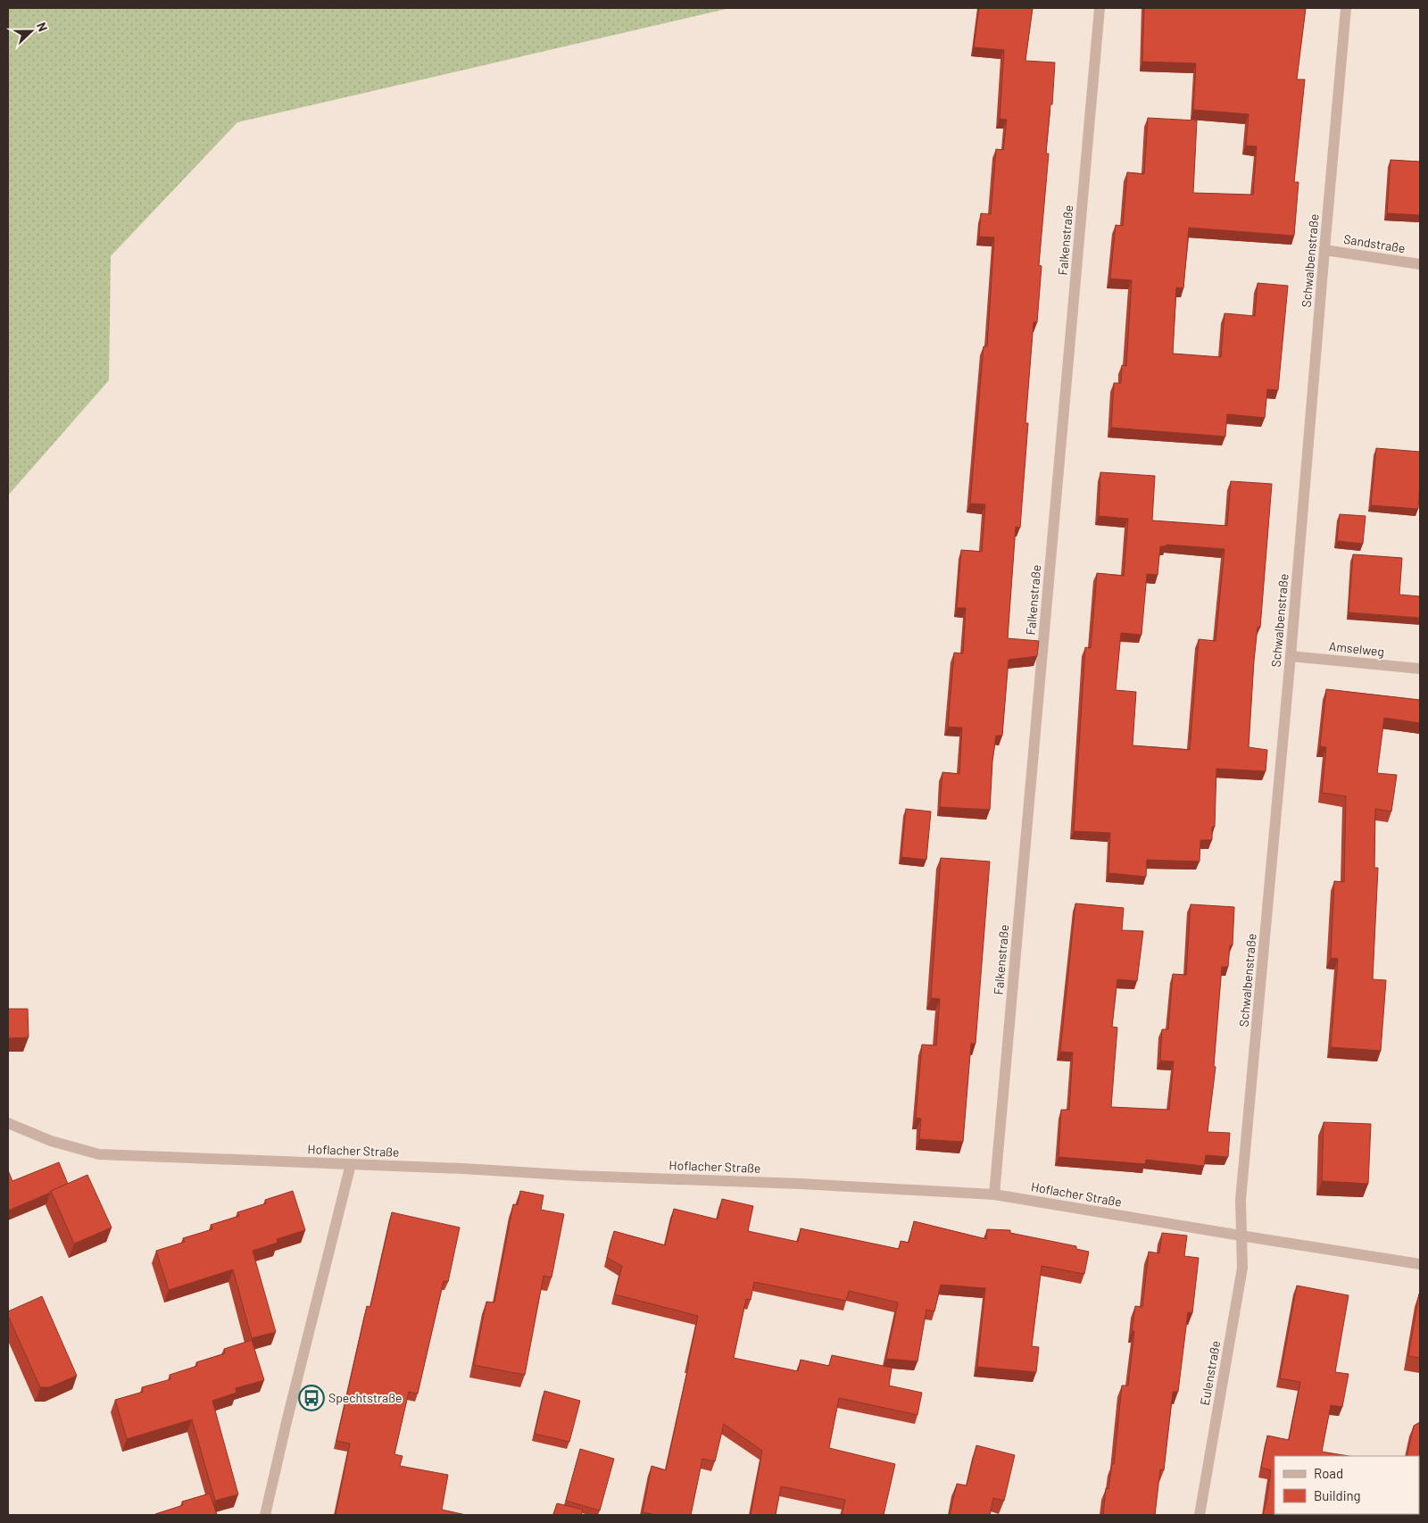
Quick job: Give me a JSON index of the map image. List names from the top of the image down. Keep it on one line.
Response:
{"streets":{"street":["Falkenstraße","Sandstraße","Schwalbenstraße","Amselweg","Hoflacher Straße","Eulenstraße"]},"crossings":[["Falkenstraße","Hoflacher Straße"],["Sandstraße","Schwalbenstraße"],["Schwalbenstraße","Amselweg"],["Schwalbenstraße","Hoflacher Straße"],["Schwalbenstraße","Eulenstraße"],["Hoflacher Straße","Eulenstraße"]],"places":{"bus stop":["Spechtstraße"]},"legend":["Road","Building"],"north":"right"}
